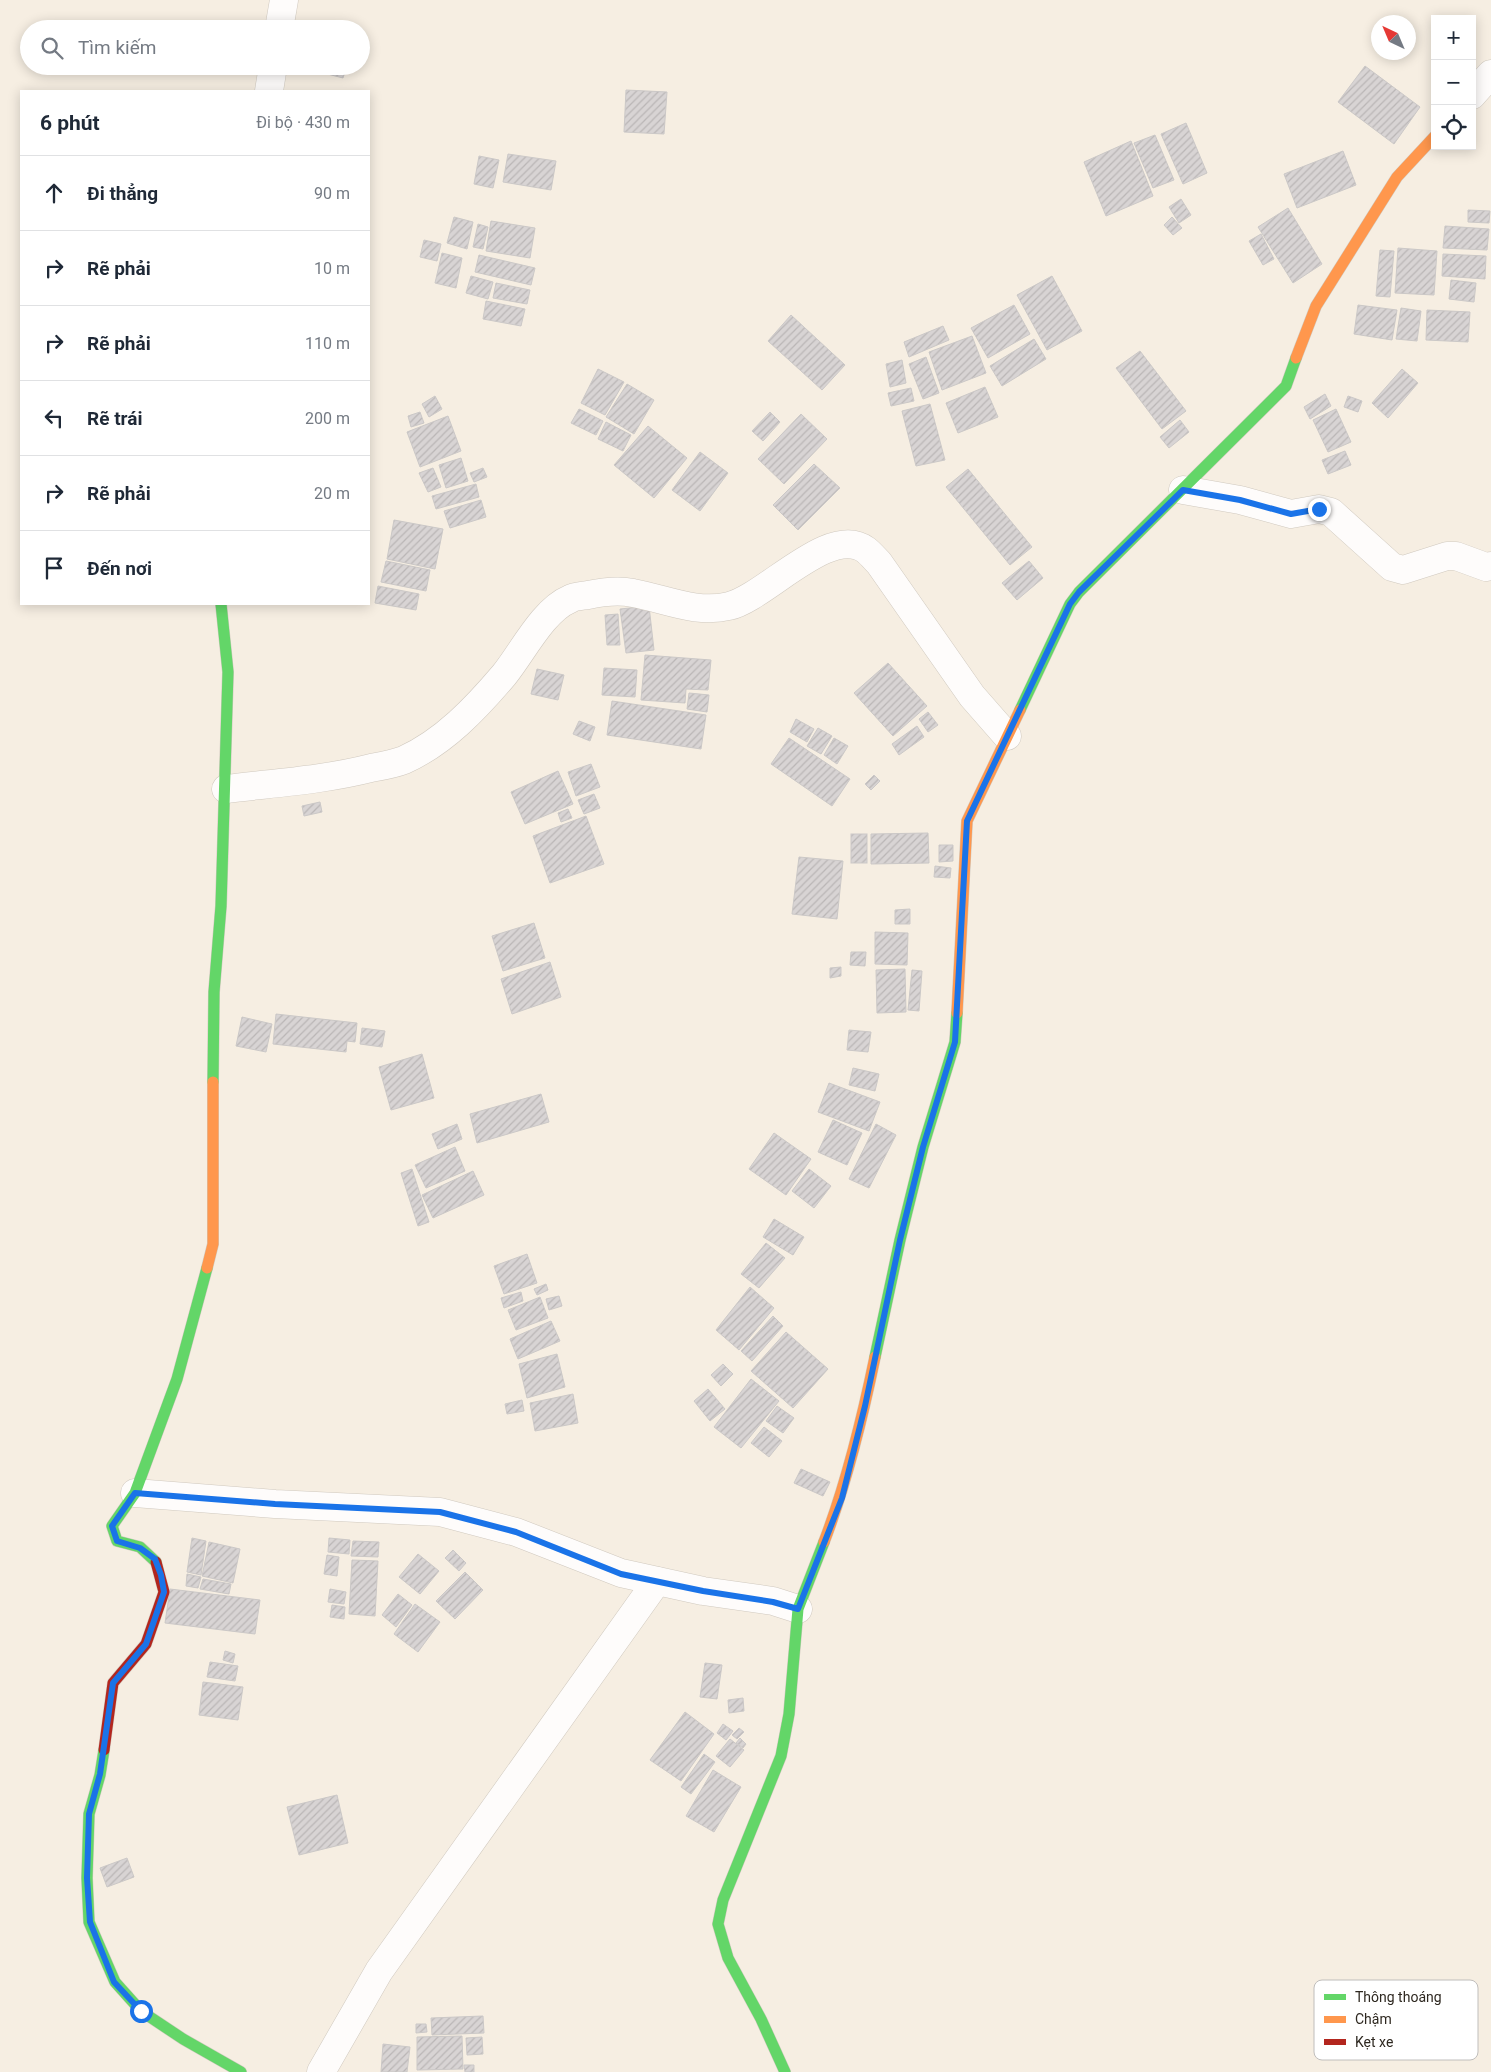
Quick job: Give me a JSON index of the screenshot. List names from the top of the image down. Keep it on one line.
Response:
{"legend":["Thông thoáng","Chậm","Kẹt xe"],"north":"top left","page":{"map_buttons":["+","−"],"search":"Tìm kiếm","heading":["6 phút","Đi bộ · 430 m"],"list":[["Đi thẳng","90 m"],["Rẽ phải","10 m"],["Rẽ phải","110 m"],["Rẽ trái","200 m"],["Rẽ phải","20 m"],"Đến nơi"]}}
